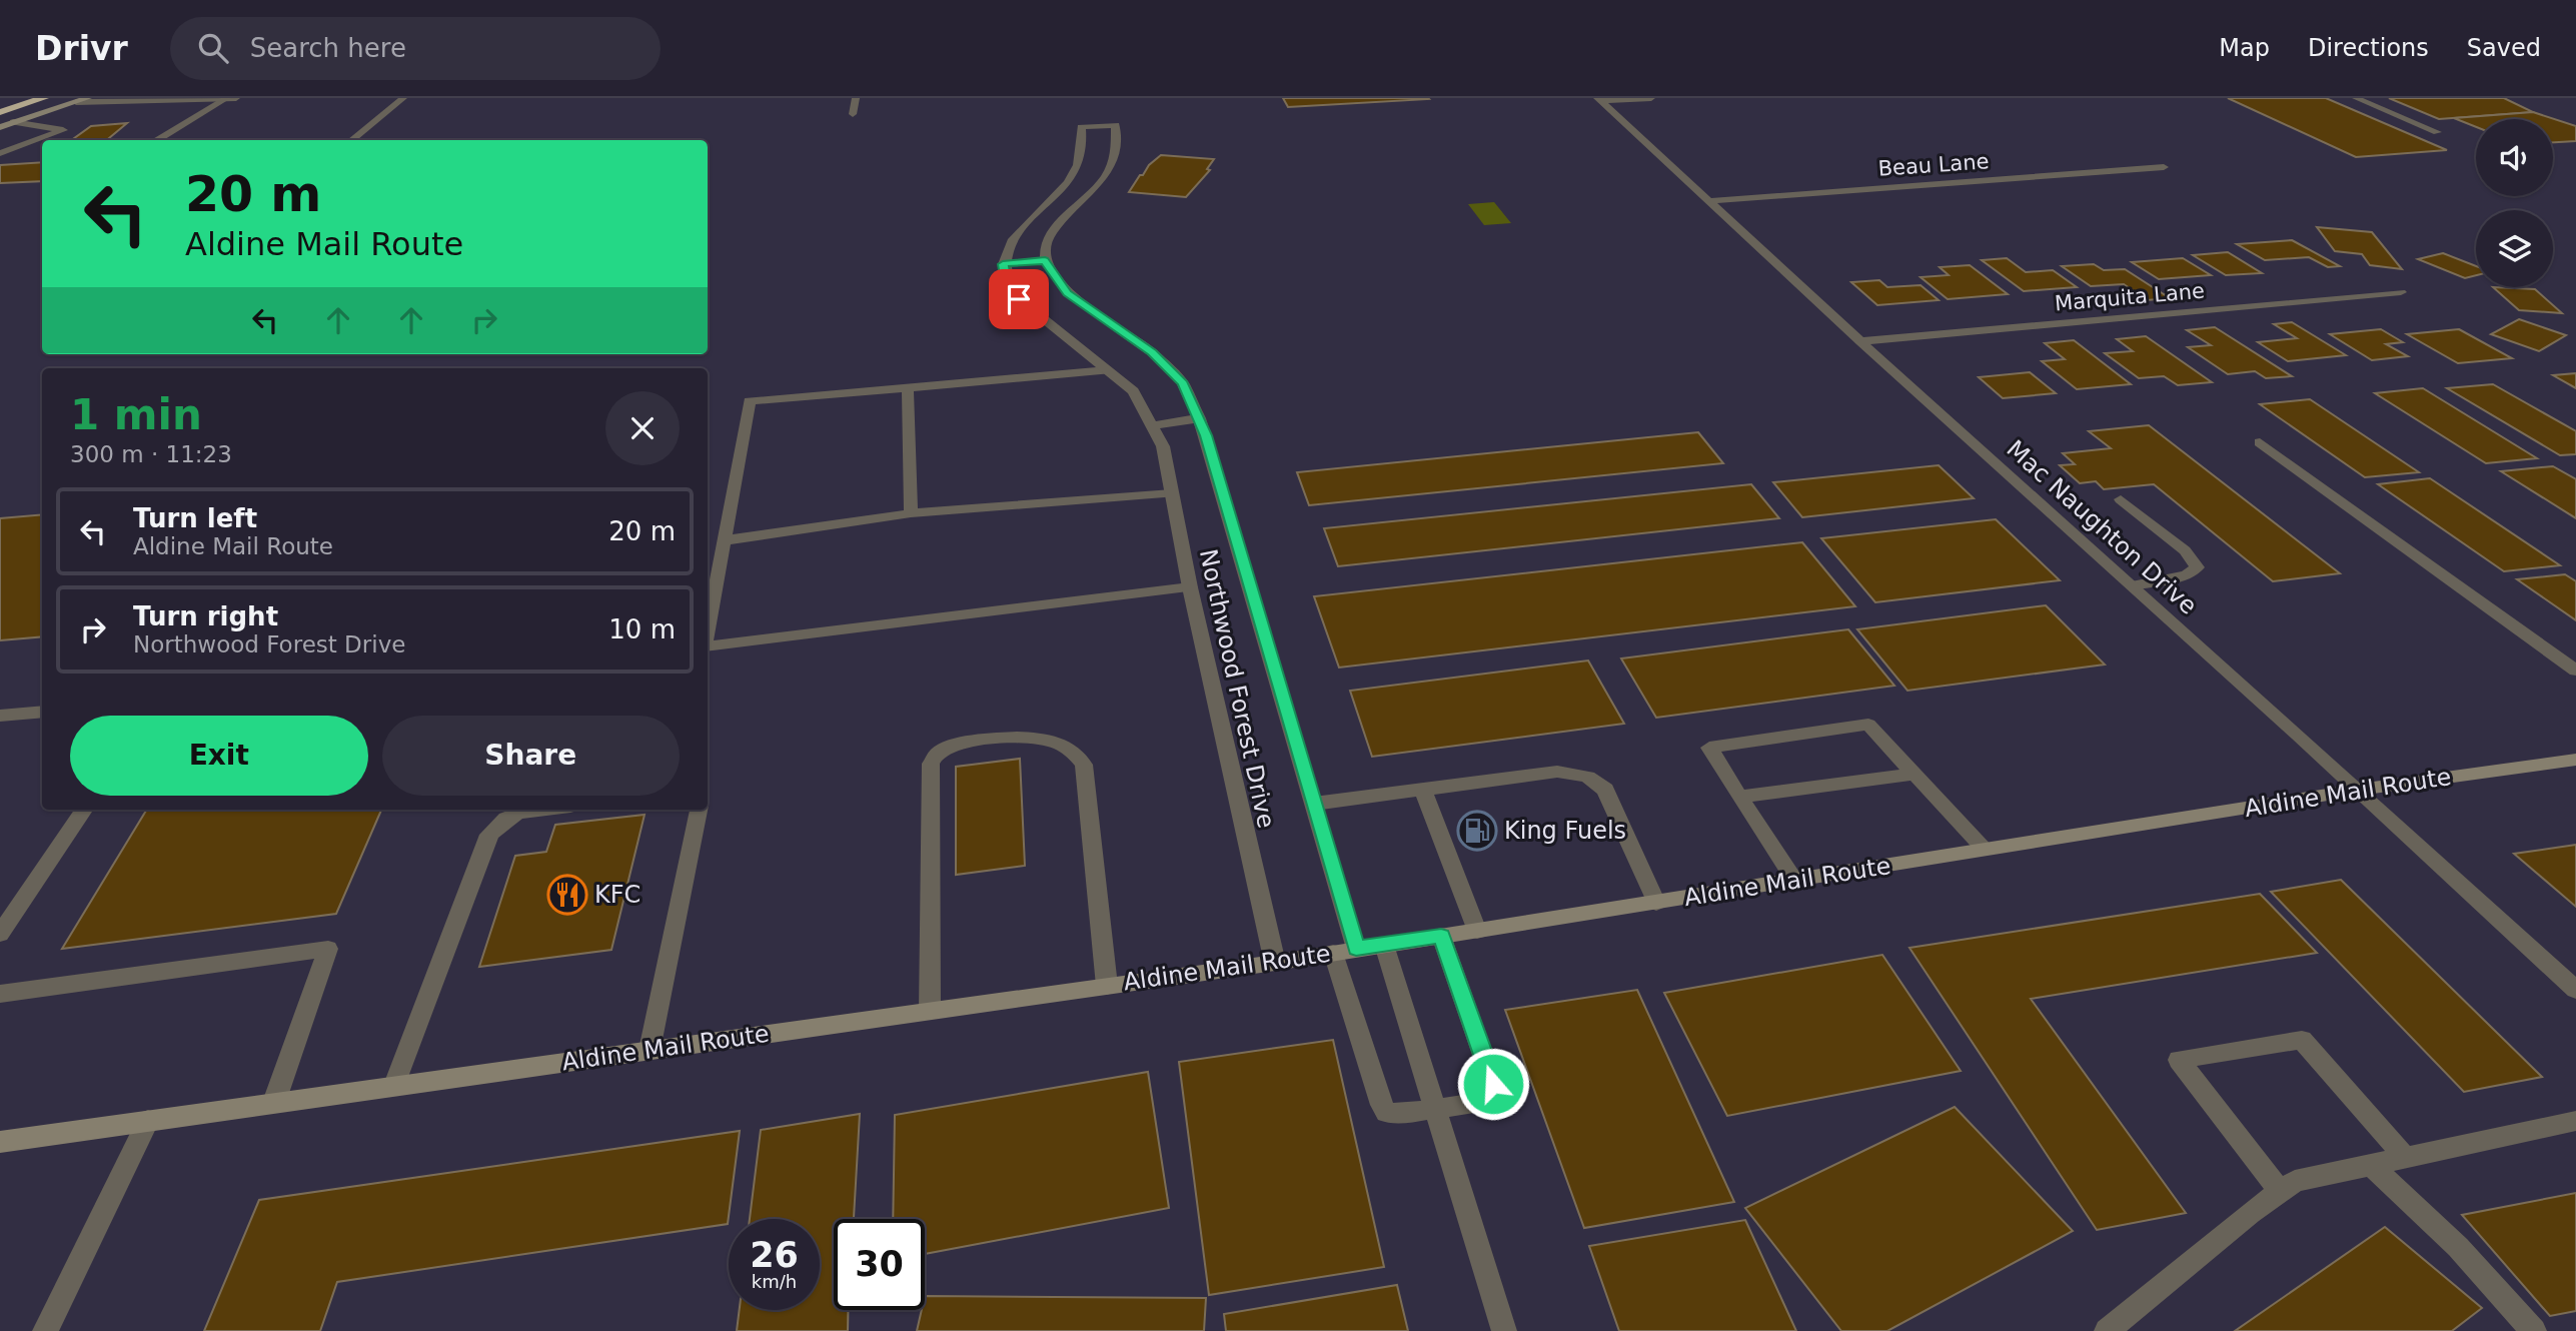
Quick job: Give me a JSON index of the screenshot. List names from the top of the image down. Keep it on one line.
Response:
{"streets":{"main road":["Aldine Mail Route"],"street":["Beau Lane","Marquita Lane","Mac Naughton Drive","Northwood Forest Drive"]},"crossings":[["Beau Lane","Mac Naughton Drive"],["Marquita Lane","Mac Naughton Drive"],["Mac Naughton Drive","Aldine Mail Route"],["Northwood Forest Drive","Aldine Mail Route"]],"places":{"fuel station":["King Fuels"],"restaurant":["KFC"]},"page":{"header":"Drivr","search":"Search here","nav":["Map","Directions","Saved"],"turn":["20 m","Aldine Mail Route"],"heading":["1 min","300 m · 11:23"],"list":[{"name":"Turn left","note":"Aldine Mail Route","value":"20 m"},{"name":"Turn right","note":"Northwood Forest Drive","value":"10 m"}],"buttons":["Exit","Share"],"speed":"26 km/h","limit":"30"}}
